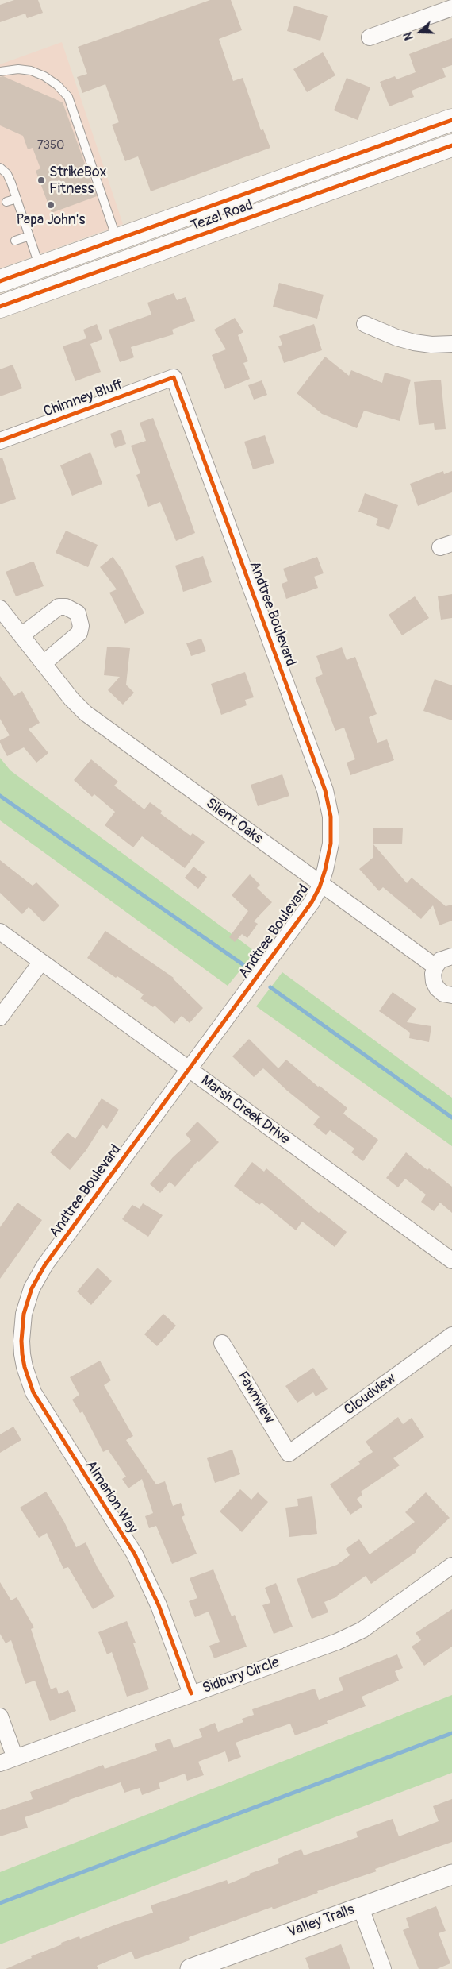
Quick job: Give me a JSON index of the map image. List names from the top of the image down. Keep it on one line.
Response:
{"streets":{"main road":["Tezel Road"],"street":["Chimney Bluff","Andtree Boulevard","Silent Oaks","Marsh Creek Drive","Cloudview","Fawnview","Almarion Way","Sidbury Circle","Valley Trails"]},"crossings":[["Chimney Bluff","Andtree Boulevard"],["Andtree Boulevard","Silent Oaks"],["Andtree Boulevard","Marsh Creek Drive"],["Andtree Boulevard","Almarion Way"],["Cloudview","Fawnview"],["Almarion Way","Sidbury Circle"]],"places":["StrikeBox Fitness","Papa John's"],"house_numbers":["7350"],"north":"left"}
